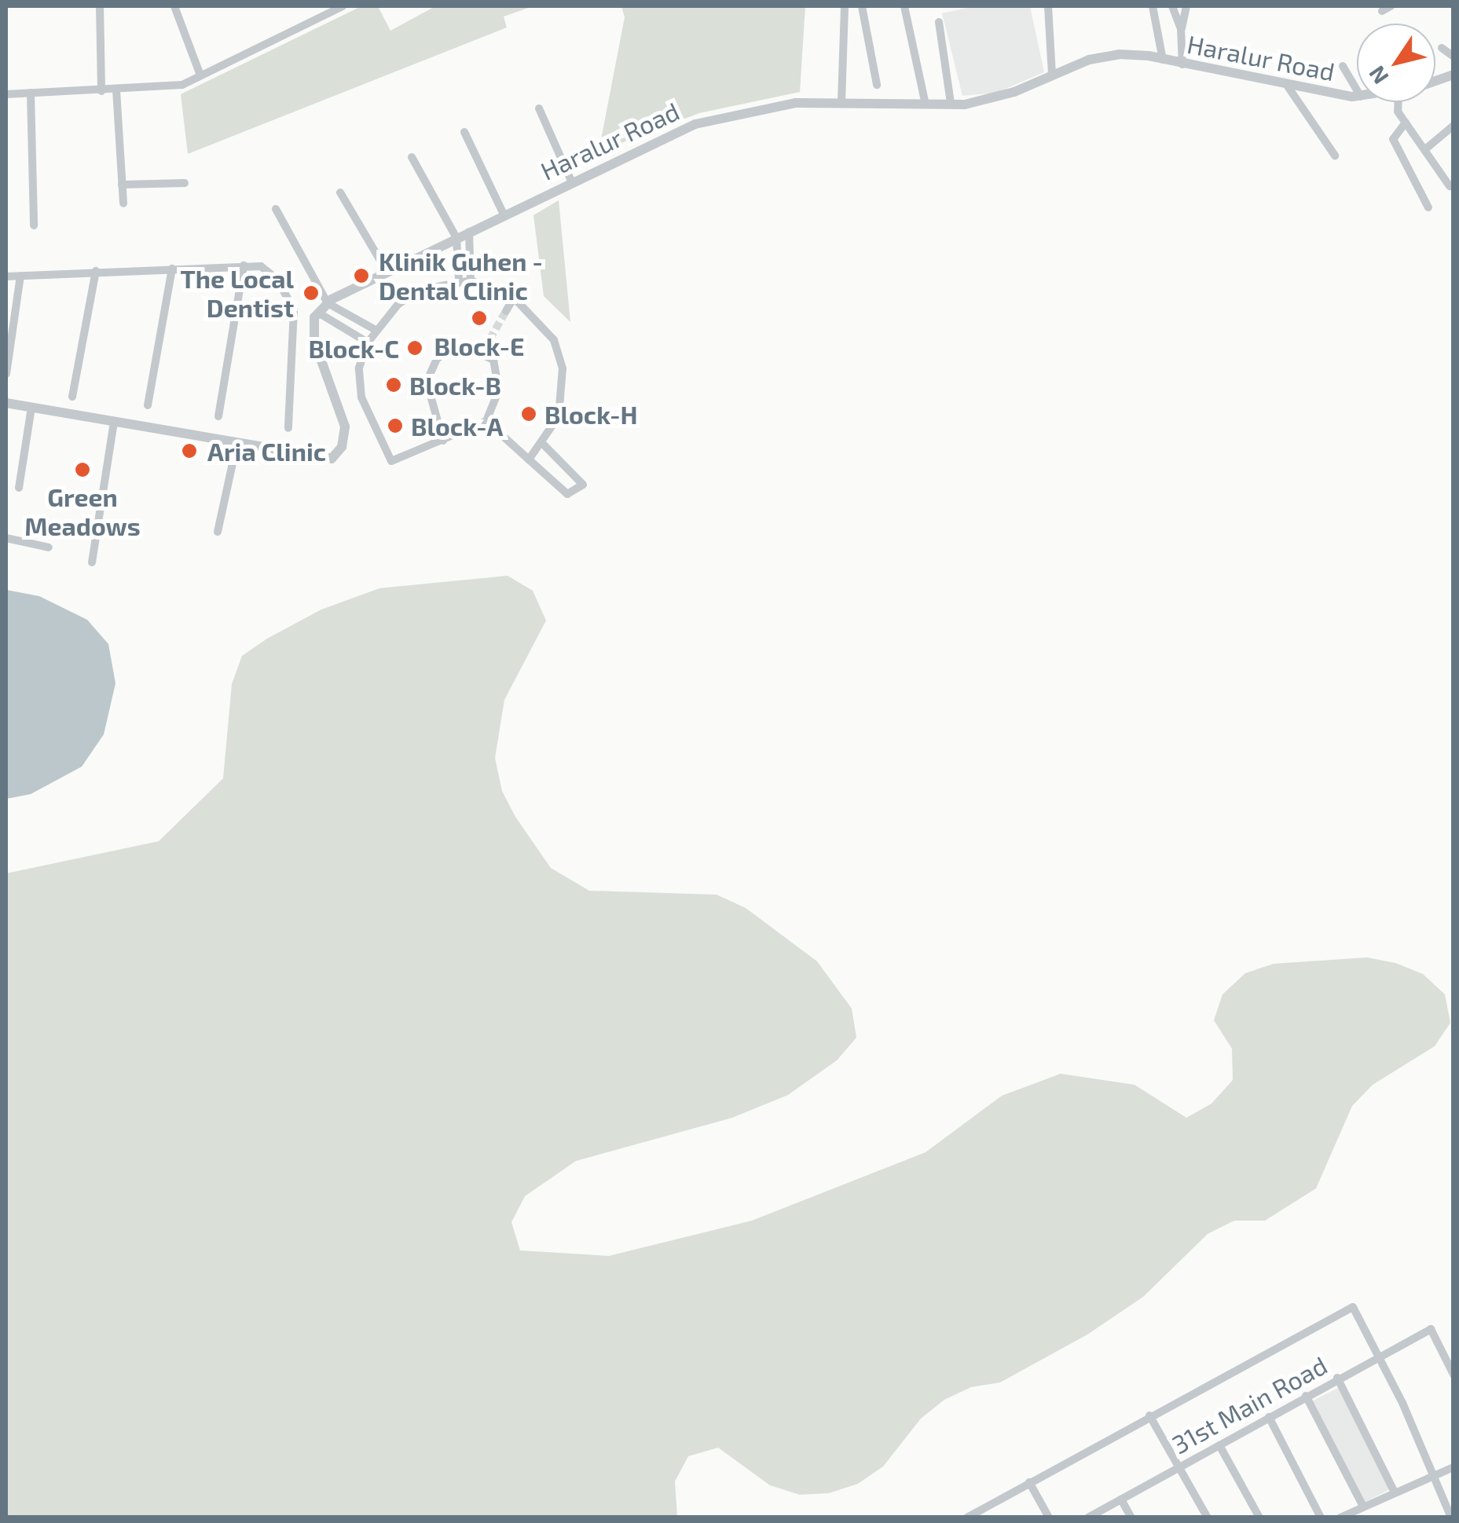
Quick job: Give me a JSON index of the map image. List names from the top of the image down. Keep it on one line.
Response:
{"streets":{"street":["Haralur Road","31st Main Road"]},"places":["Klinik Guhen - Dental Clinic","The Local Dentist","Block-E","Block-C","Block-B","Block-H","Block-A","Aria Clinic","Green Meadows"],"north":"bottom left"}
